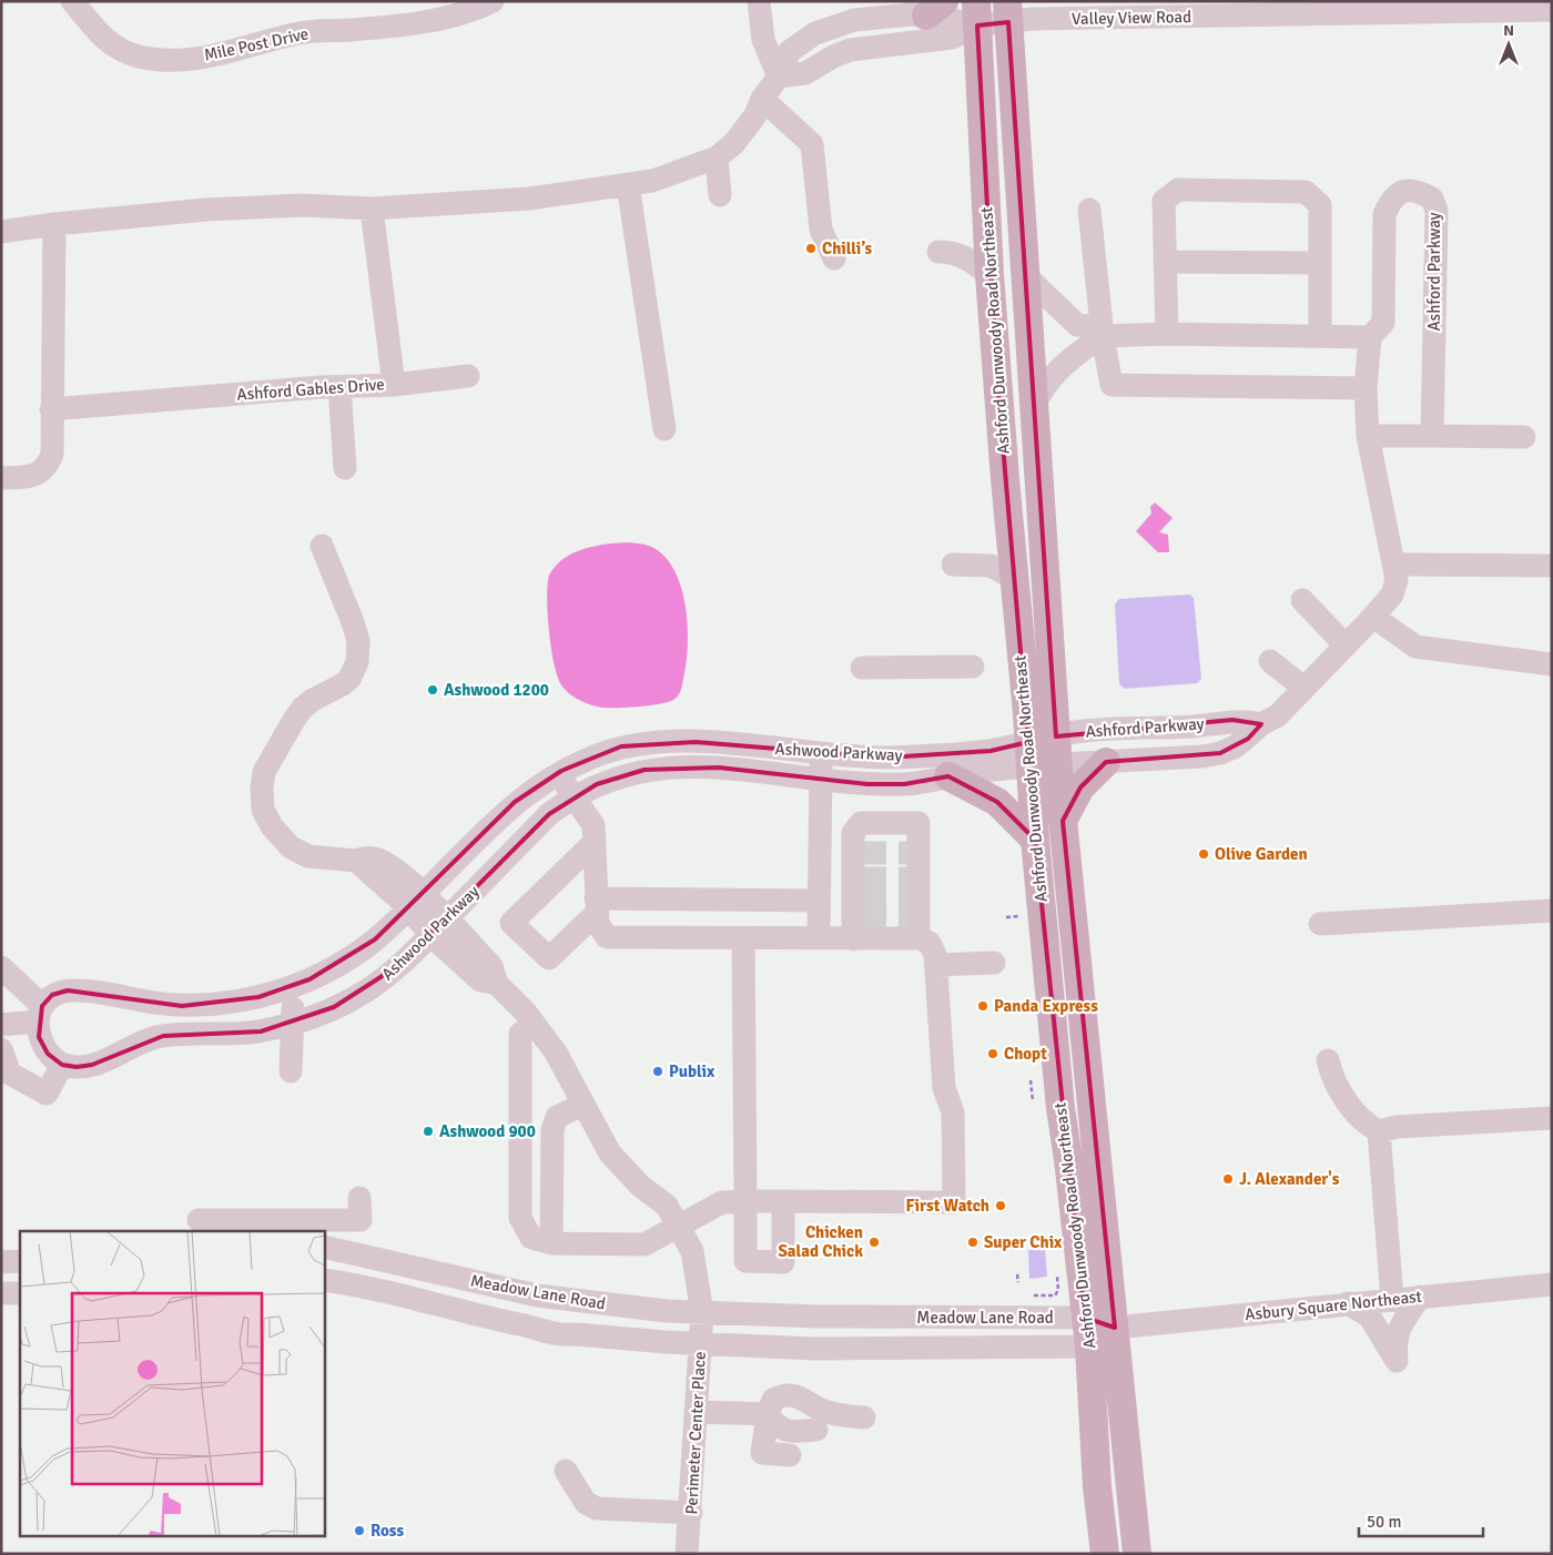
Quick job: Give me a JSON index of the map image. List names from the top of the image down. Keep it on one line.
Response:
{"streets":{"main road":["Ashford Dunwoody Road Northeast"],"street":["Valley View Road","Mile Post Drive","Ashford Parkway","Ashford Gables Drive","Ashwood Parkway","Meadow Lane Road","Asbury Square Northeast","Perimeter Center Place"]},"crossings":[["Valley View Road","Ashford Dunwoody Road Northeast"],["Ashford Parkway","Ashford Dunwoody Road Northeast"],["Ashford Parkway","Ashwood Parkway"],["Ashford Dunwoody Road Northeast","Ashwood Parkway"],["Ashford Dunwoody Road Northeast","Meadow Lane Road"],["Ashford Dunwoody Road Northeast","Asbury Square Northeast"],["Ashwood Parkway","Perimeter Center Place"],["Meadow Lane Road","Asbury Square Northeast"],["Meadow Lane Road","Perimeter Center Place"]],"places":["Chilli’s","Ashwood 1200","Olive Garden","Panda Express","Chopt","Publix","Ashwood 900","J. Alexander's","First Watch","Chicken Salad Chick","Super Chix","Ross"],"scale_bar":"50 m","north":"top"}
